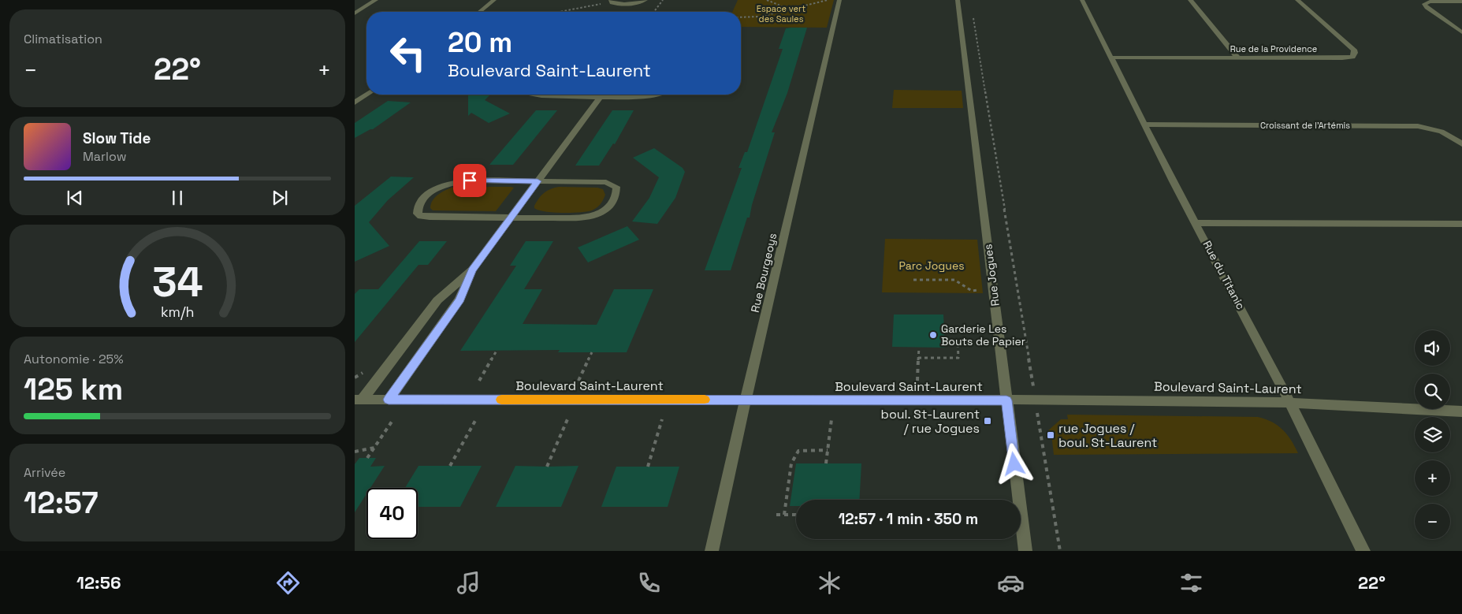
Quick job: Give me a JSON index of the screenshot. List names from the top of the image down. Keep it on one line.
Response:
{"streets":{"street":["Rue de la Providence","Croissant de l'Artémis","Rue Bourgeoys","Rue Jogues","Rue du Titanic","Boulevard Saint-Laurent"]},"crossings":[["Rue de la Providence","Rue du Titanic"],["Croissant de l'Artémis","Rue du Titanic"],["Rue Bourgeoys","Boulevard Saint-Laurent"],["Rue Jogues","Boulevard Saint-Laurent"],["Rue du Titanic","Boulevard Saint-Laurent"]],"parks":["Espace vert des Saules","Parc Jogues"],"places":{"other":["Garderie Les Bouts de Papier"],"transit":["boul. St-Laurent / rue Jogues","rue Jogues / boul. St-Laurent"]},"page":{"tile":["Climatisation",["Autonomie · 25%","125 km"],["Arrivée","12:57"]],"turn":["20 m","Boulevard Saint-Laurent"],"heat":["−","22°","+"],"song":["Slow Tide","Marlow"],"map_buttons":["+","−"],"limit":"40","trip":"12:57 · 1 min · 350 m","tabs":["12:56","22°"],"gauge":["34","km/h"]}}
